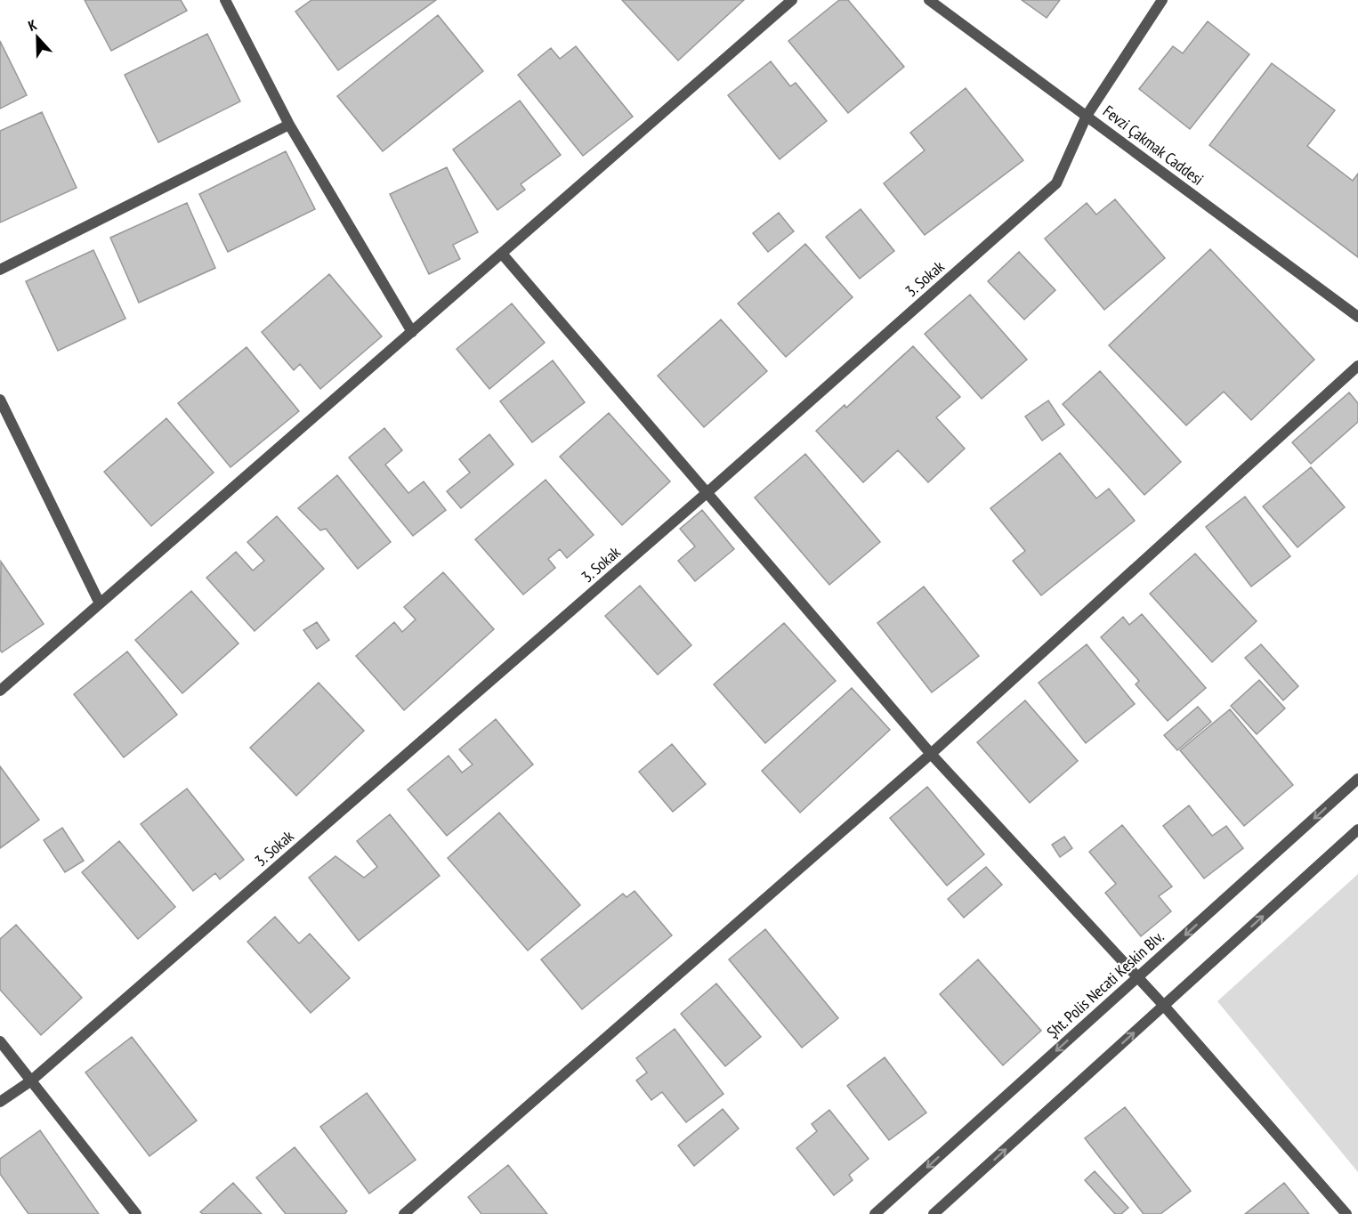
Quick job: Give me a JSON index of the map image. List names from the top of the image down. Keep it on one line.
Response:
{"streets":{"street":["Fevzi Çakmak Caddesi","3. Sokak","Şht. Polis Necati Keskin Blv."]},"crossings":[["Fevzi Çakmak Caddesi","3. Sokak"]],"north":"top"}
